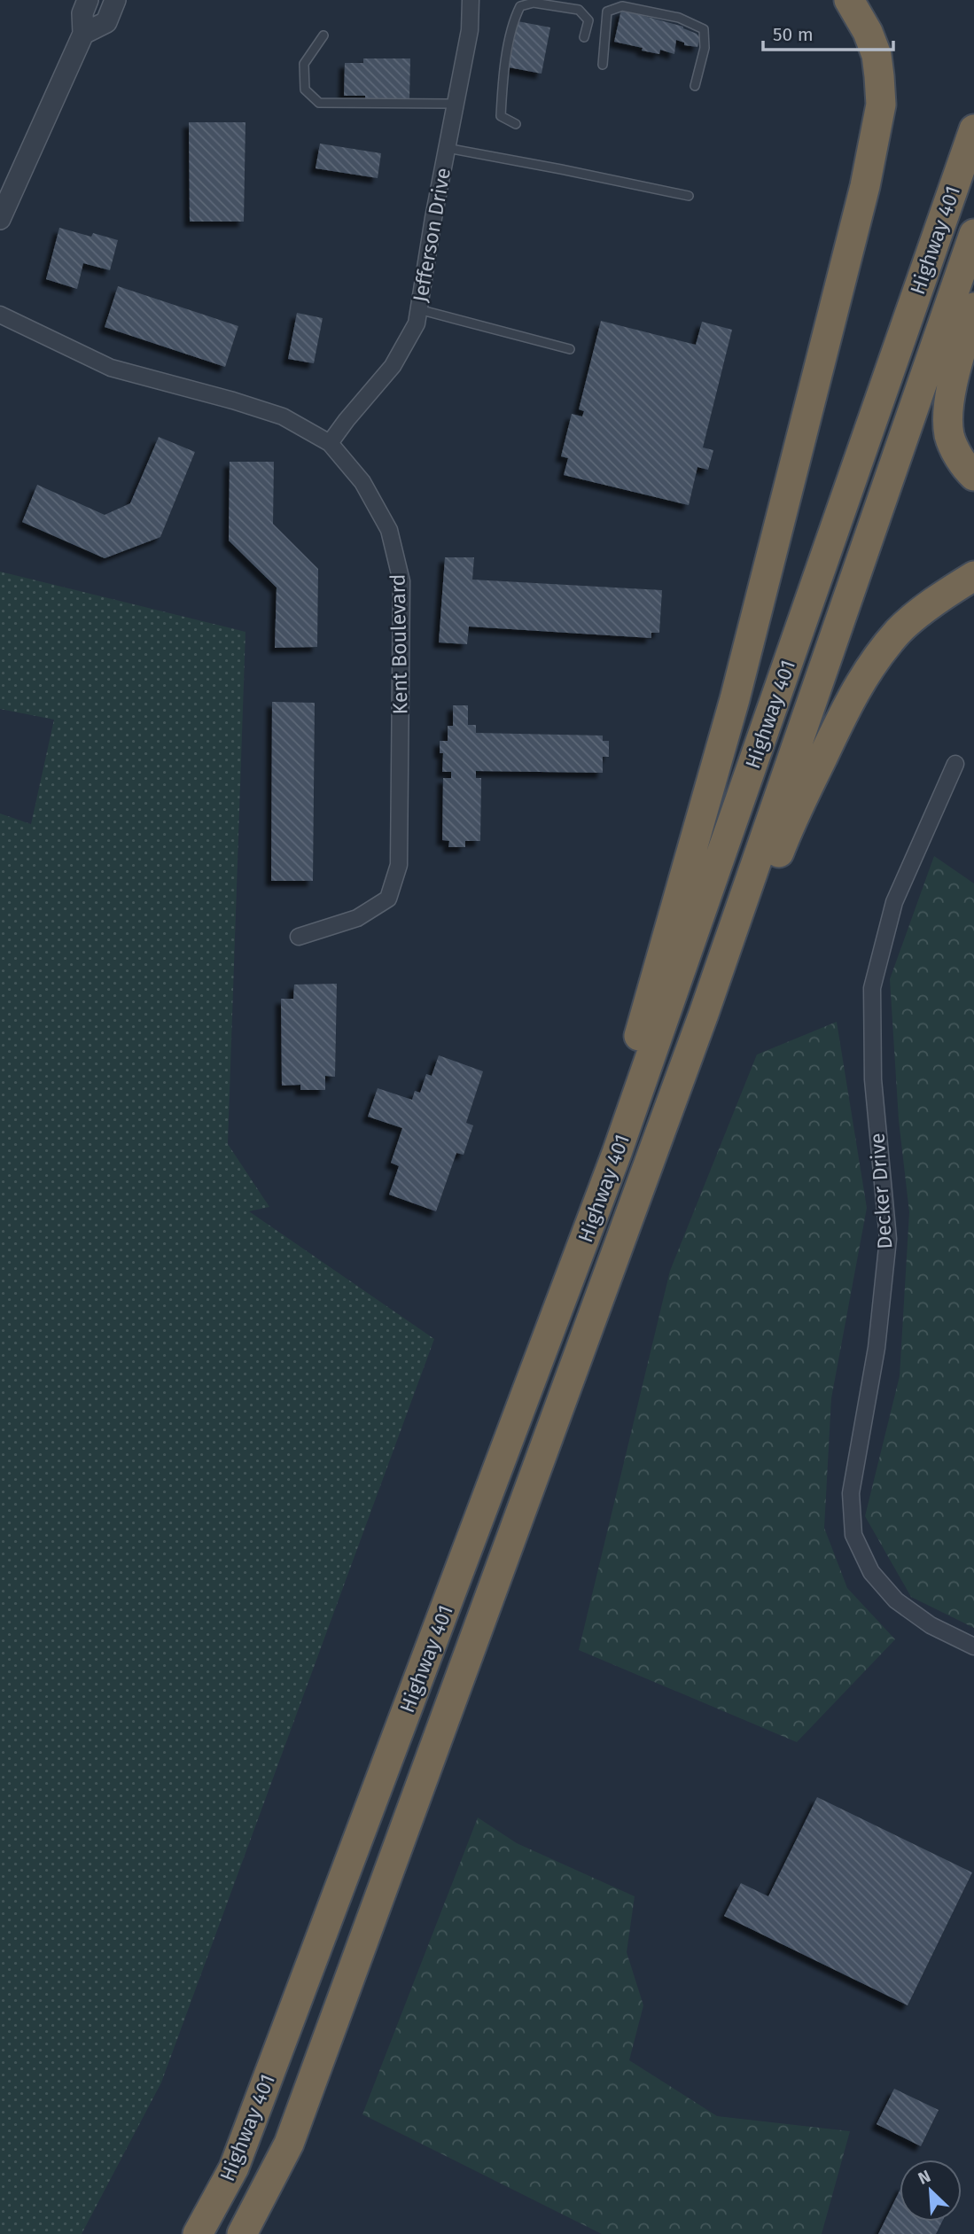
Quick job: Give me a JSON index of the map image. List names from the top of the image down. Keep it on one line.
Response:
{"streets":{"highway":["Highway 401"],"street":["Jefferson Drive","Kent Boulevard","Decker Drive"]},"crossings":[["Jefferson Drive","Kent Boulevard"]],"scale_bar":"50 m","north":"top left"}
